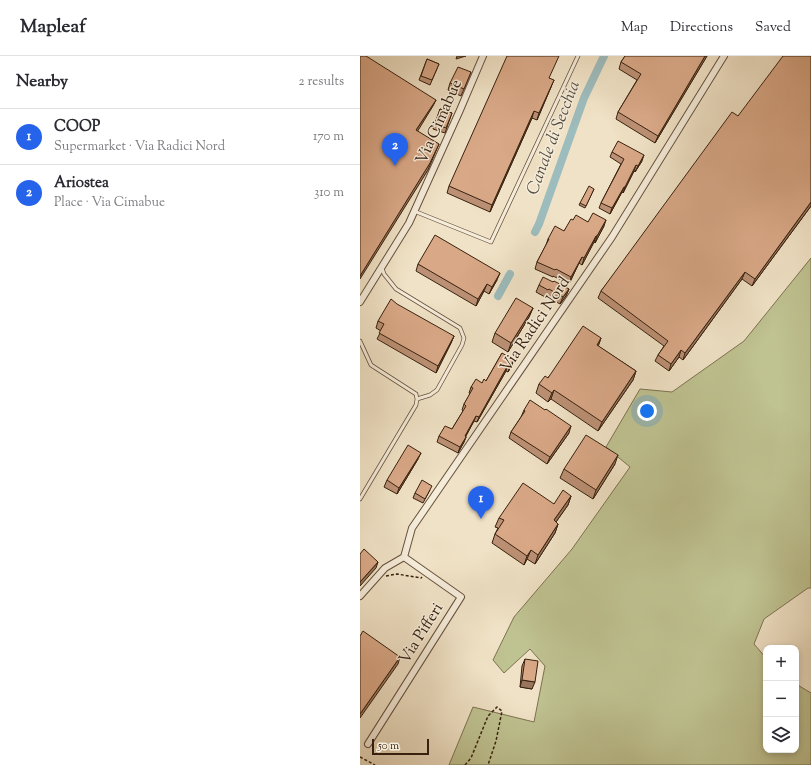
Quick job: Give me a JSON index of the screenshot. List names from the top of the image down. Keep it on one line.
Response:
{"streets":{"street":["Via Cimabue","Via Radici Nord","Via Pifferi"]},"crossings":[["Via Radici Nord","Via Pifferi"]],"water":["Canale di Secchia"],"scale_bar":"50 m","page":{"header":"Mapleaf","nav":["Map","Directions","Saved"],"heading":["Nearby","2 results"],"list":[{"mark":"1","name":"COOP","note":"Supermarket · Via Radici Nord","value":"170 m"},{"mark":"2","name":"Ariostea","note":"Place · Via Cimabue","value":"310 m"}],"pins":["2","1"],"map_buttons":["+","−"],"scale":"50 m"}}
